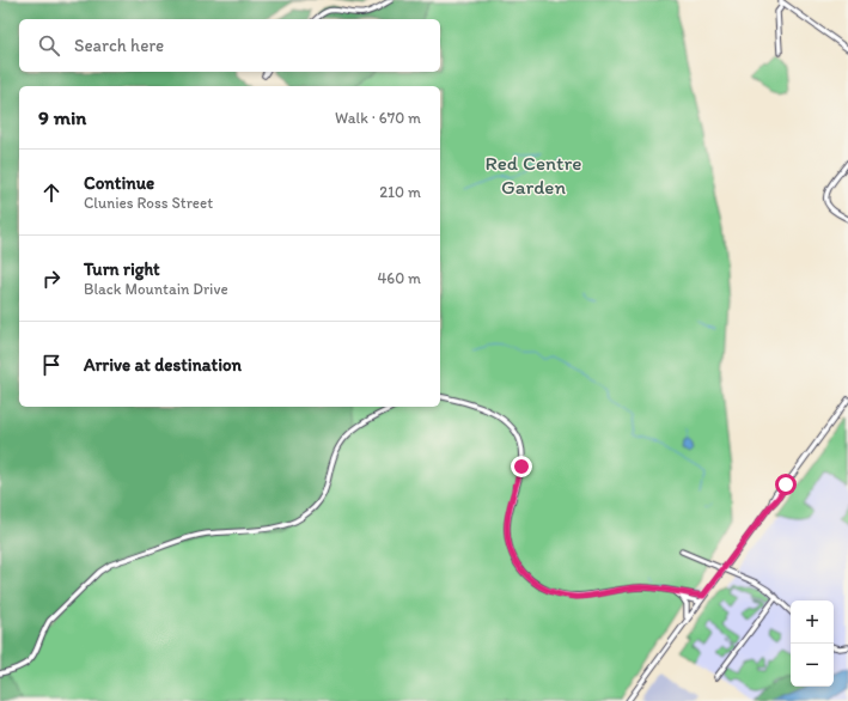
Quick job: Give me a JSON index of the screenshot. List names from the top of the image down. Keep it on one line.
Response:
{"parks":["Red Centre Garden"],"page":{"search":"Search here","heading":["9 min","Walk · 670 m"],"list":[["Continue","Clunies Ross Street","210 m"],["Turn right","Black Mountain Drive","460 m"],"Arrive at destination"],"map_buttons":["+","−"]}}
